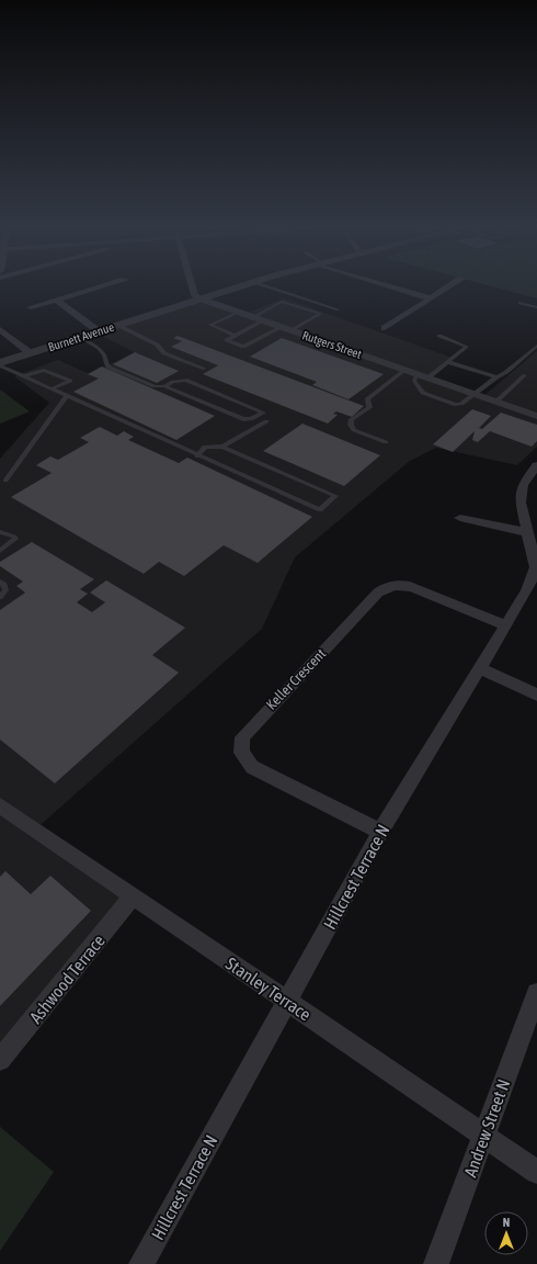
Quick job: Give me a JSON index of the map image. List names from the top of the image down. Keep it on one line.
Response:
{"streets":{"street":["Burnett Avenue","Rutgers Street","Keller Crescent","Hillcrest Terrace N","Ashwood Terrace","Stanley Terrace","Andrew Street N"]},"crossings":[["Burnett Avenue","Rutgers Street"],["Keller Crescent","Hillcrest Terrace N"],["Hillcrest Terrace N","Stanley Terrace"],["Ashwood Terrace","Stanley Terrace"],["Stanley Terrace","Andrew Street N"]],"north":"top"}
